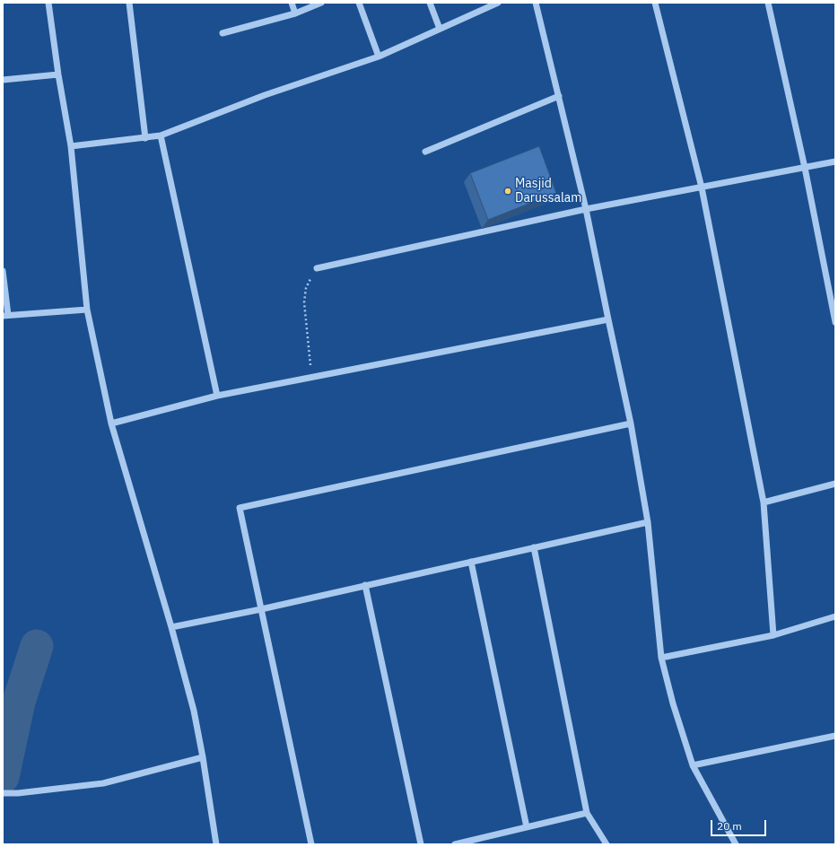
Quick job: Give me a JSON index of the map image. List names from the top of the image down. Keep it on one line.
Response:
{"places":["Masjid Darussalam"],"scale_bar":"20 m"}
